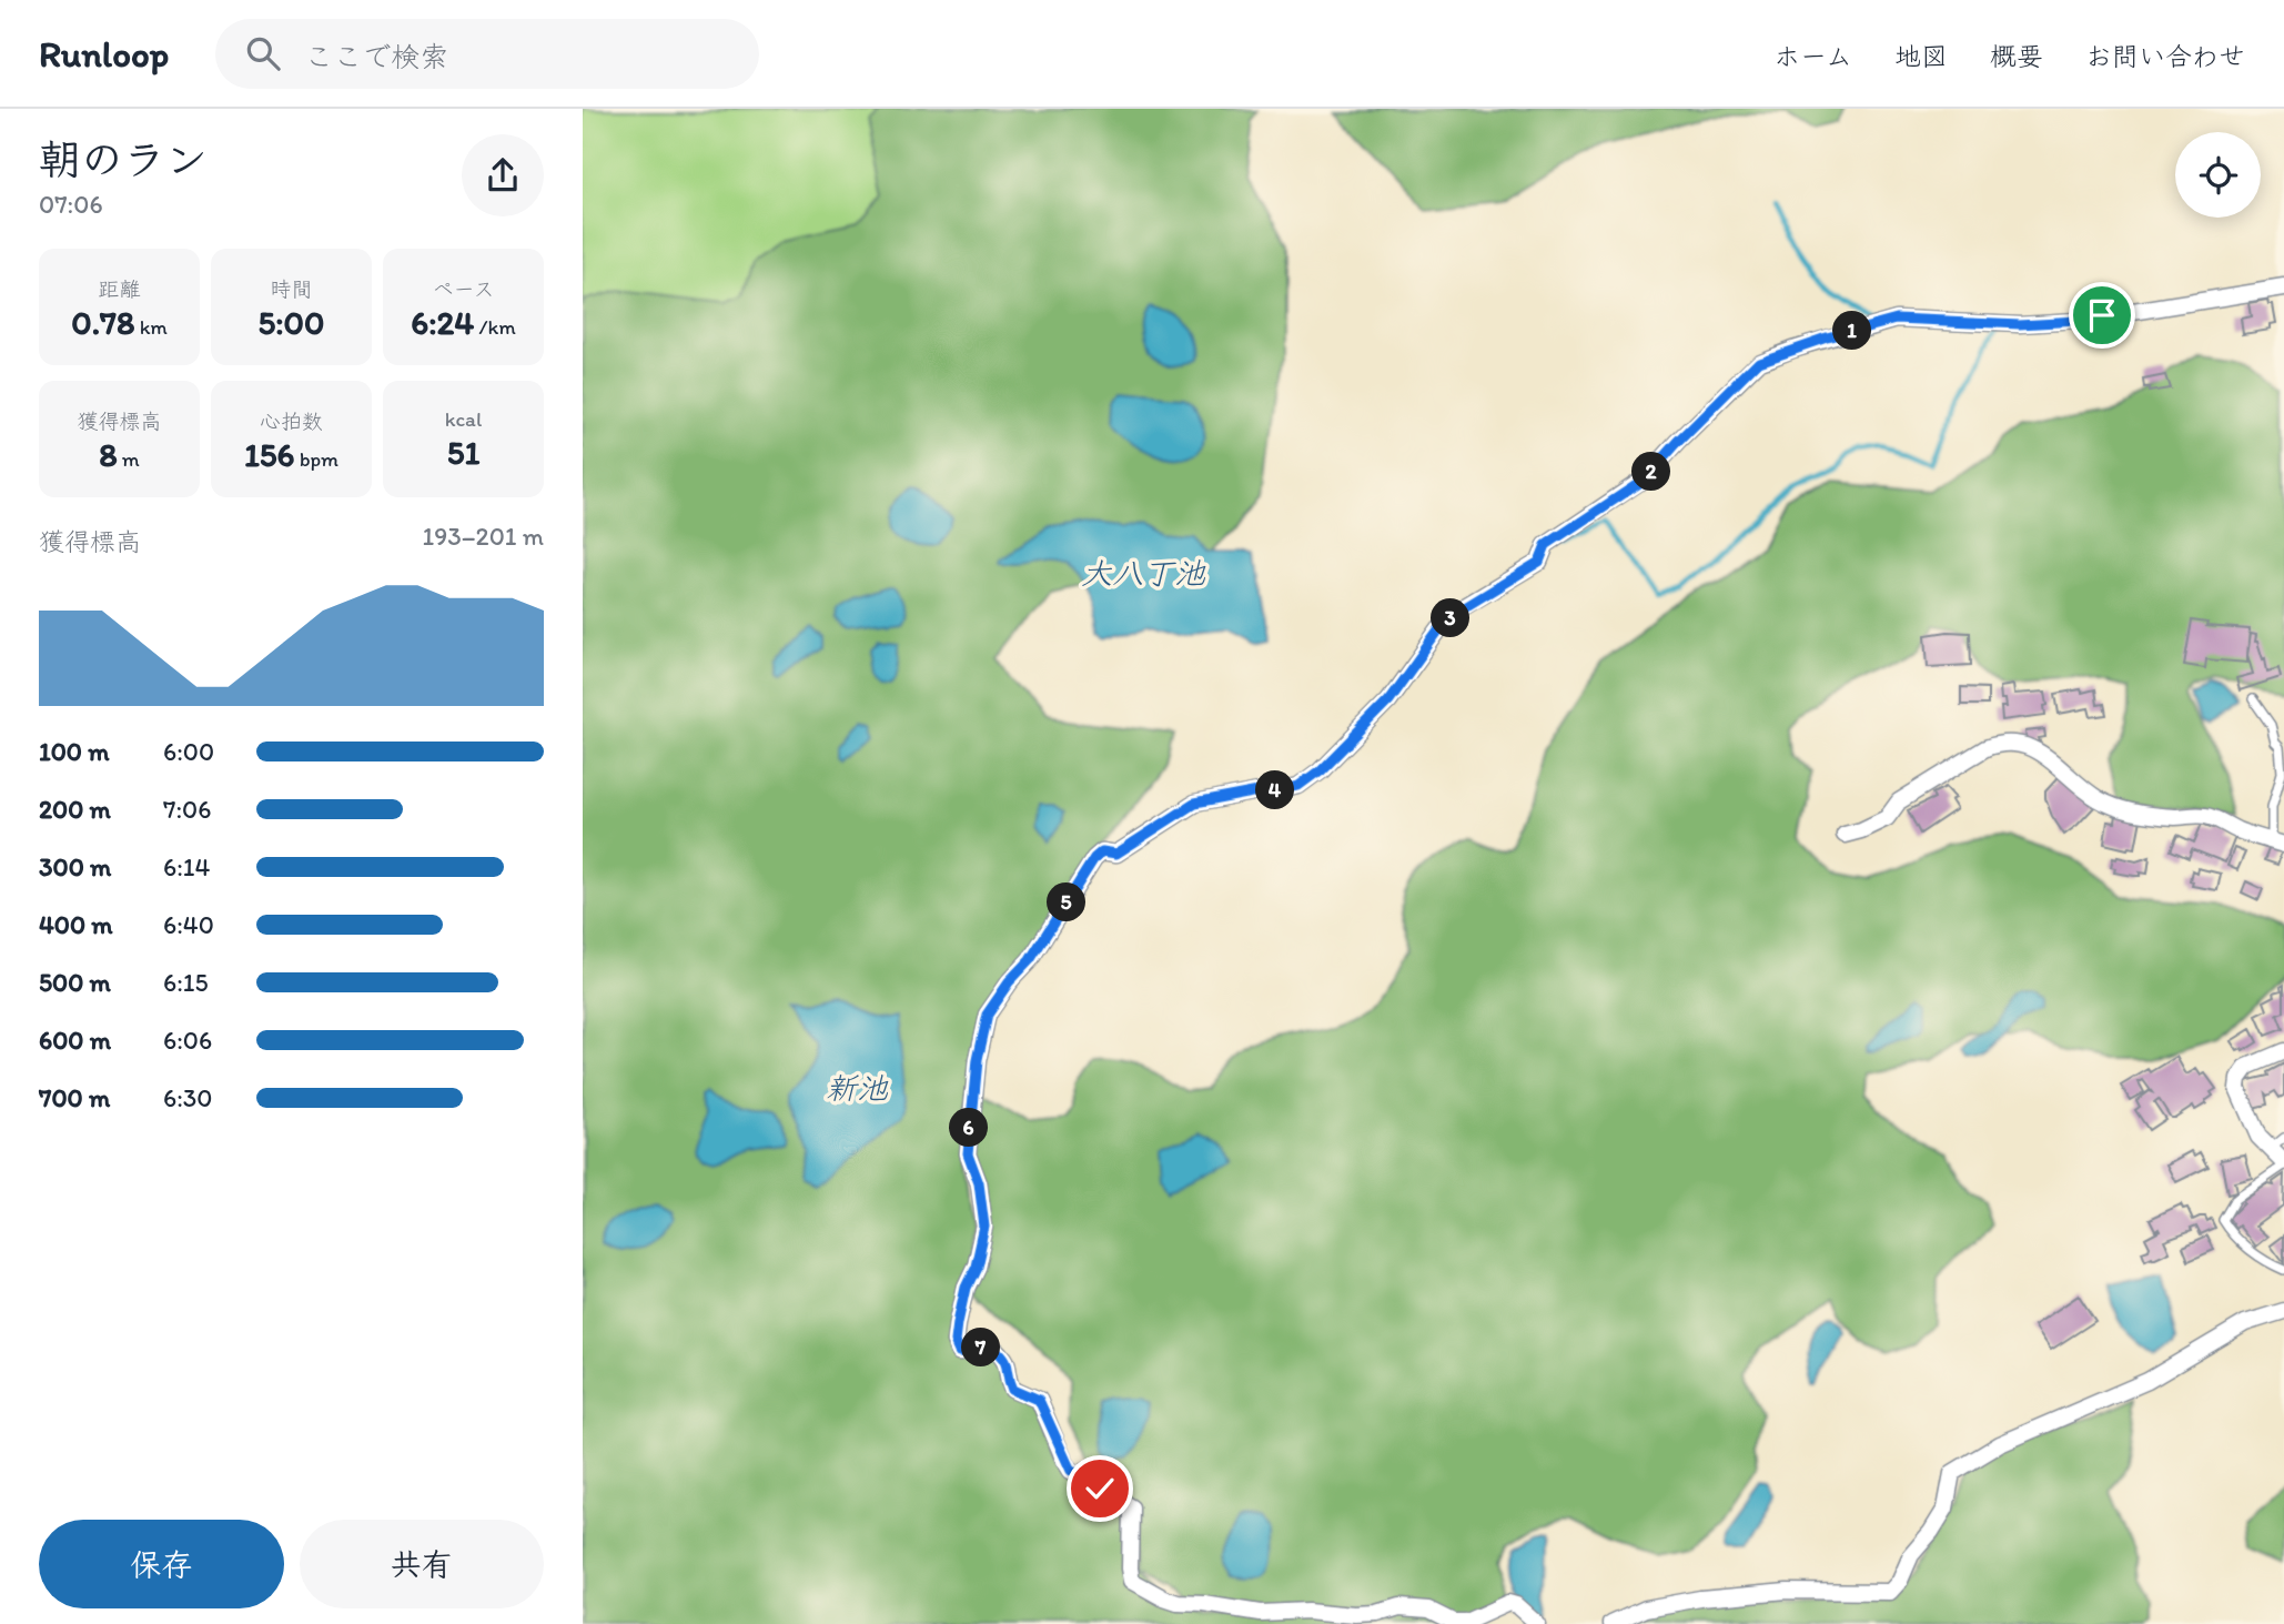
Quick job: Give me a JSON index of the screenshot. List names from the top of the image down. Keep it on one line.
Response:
{"water":["大八丁池","新池"],"page":{"header":"Runloop","search":"ここで検索","nav":["ホーム","地図","概要","お問い合わせ"],"heading":["朝のラン","07:06"],"stats":[["距離","0.78 km"],["時間","5:00"],["ペース","6:24 /km"],["獲得標高","8 m"],["心拍数","156 bpm"],["kcal","51"]],"pins":["1","2","3","4","5","6","7"],"chart":["獲得標高","193–201 m"],"list":[{"name":"100 m","note":"6:00"},{"name":"200 m","note":"7:06"},{"name":"300 m","note":"6:14"},{"name":"400 m","note":"6:40"},{"name":"500 m","note":"6:15"},{"name":"600 m","note":"6:06"},{"name":"700 m","note":"6:30"}],"buttons":["保存","共有"]}}
